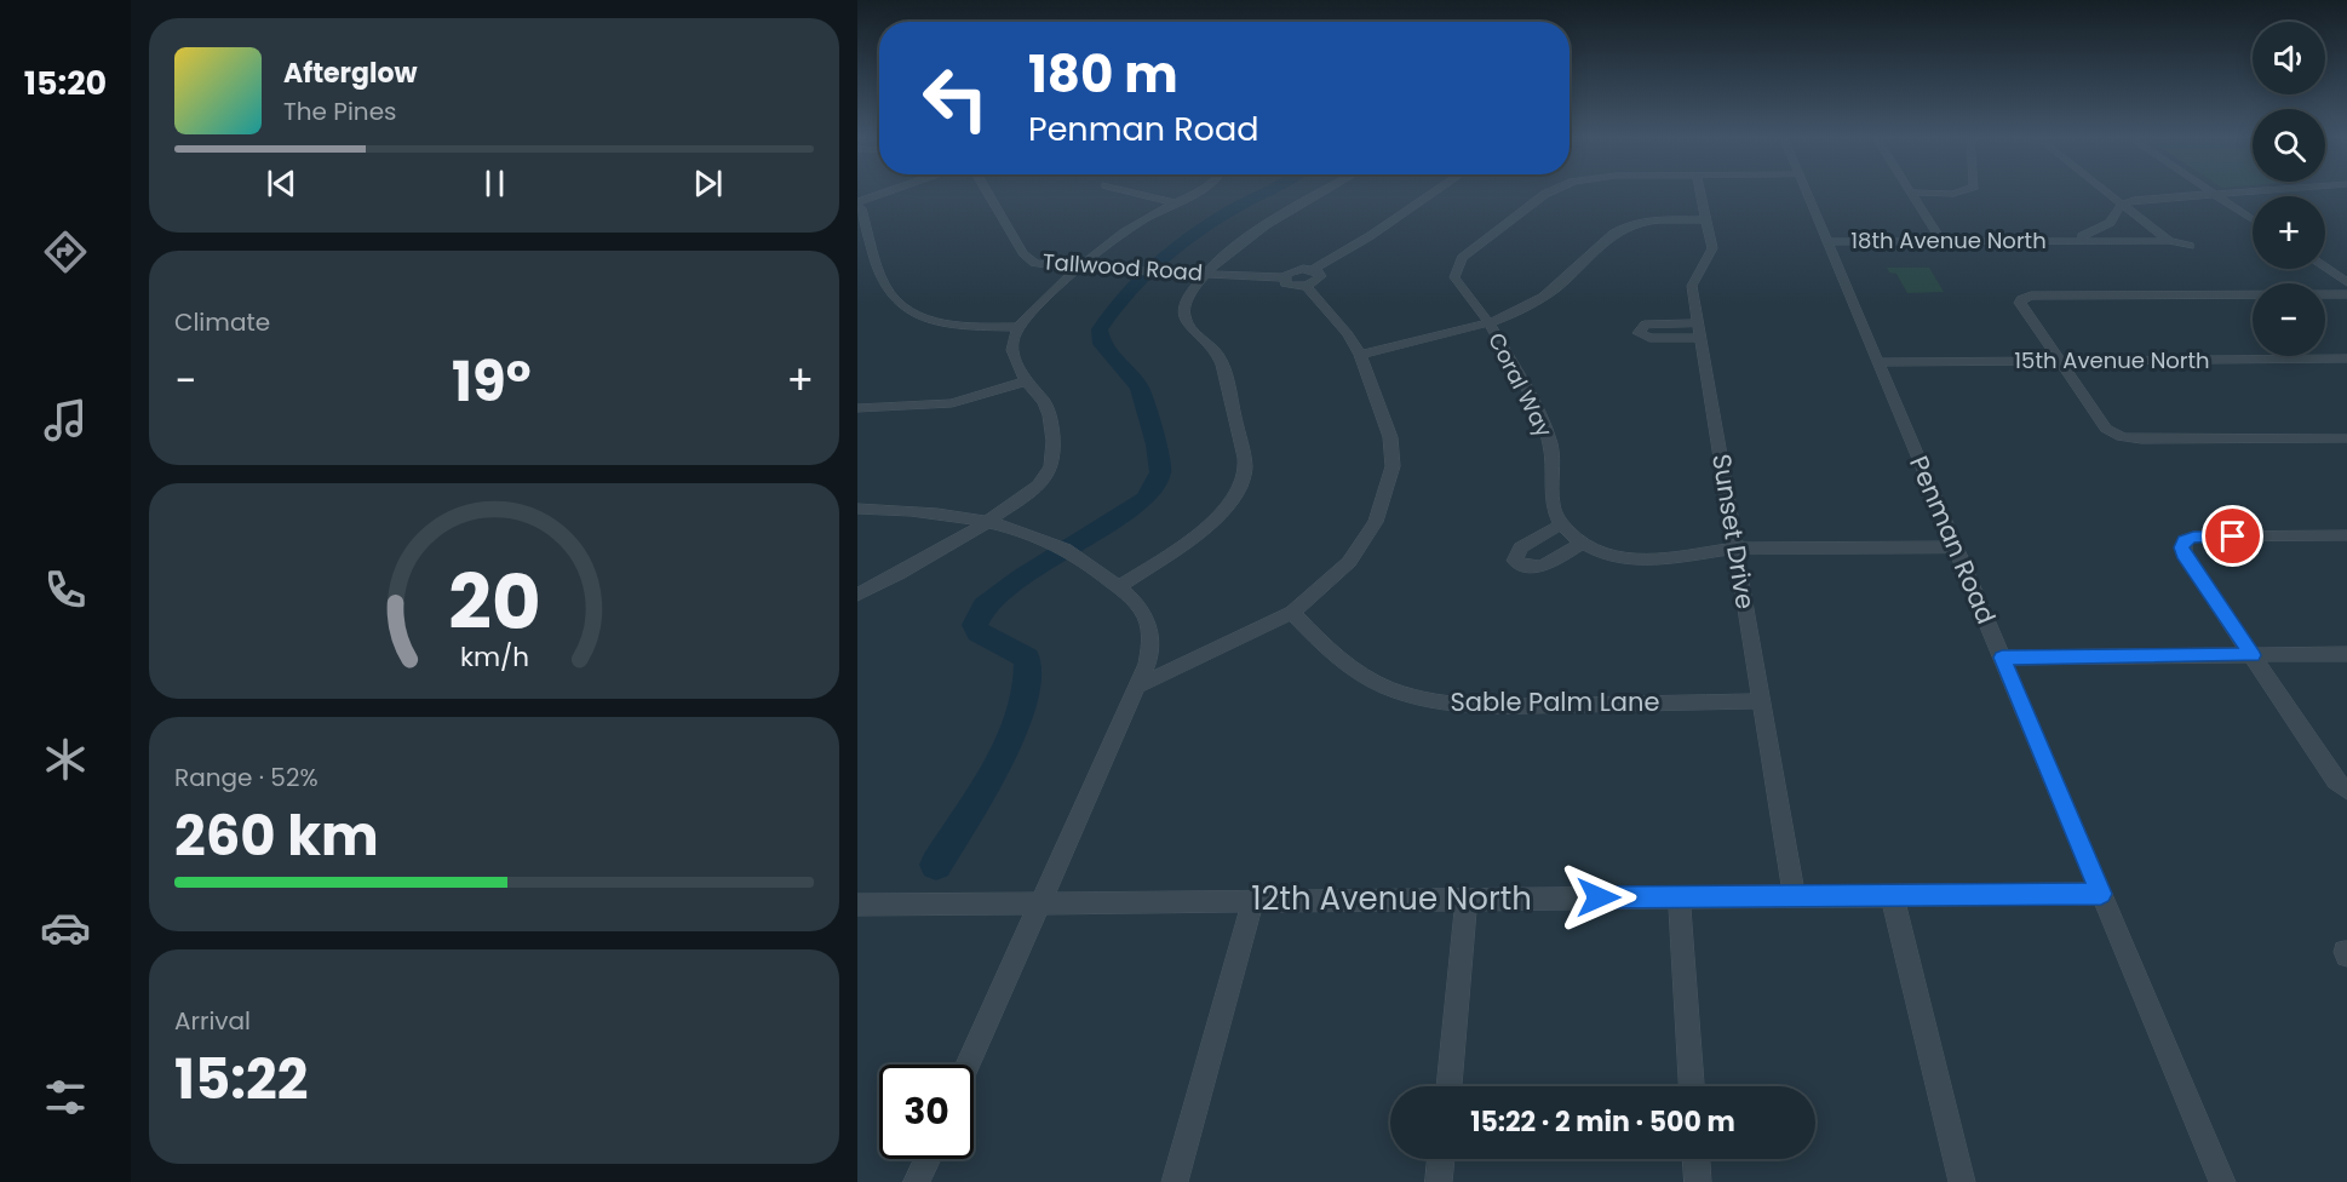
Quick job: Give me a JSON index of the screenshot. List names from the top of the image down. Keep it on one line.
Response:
{"streets":{"street":["18th Avenue North","Tallwood Road","15th Avenue North","Coral Way","Sunset Drive","Penman Road","Sable Palm Lane","12th Avenue North"]},"crossings":[["18th Avenue North","Penman Road"],["15th Avenue North","Penman Road"],["Sunset Drive","Sable Palm Lane"],["Sunset Drive","12th Avenue North"],["Penman Road","12th Avenue North"]],"page":{"tabs":"15:20","map_buttons":["+","−"],"turn":["180 m","Penman Road"],"song":["Afterglow","The Pines"],"tile":["Climate",["Range · 52%","260 km"],["Arrival","15:22"]],"heat":["−","19°","+"],"limit":"30","trip":"15:22 · 2 min · 500 m","gauge":["20","km/h"]}}
